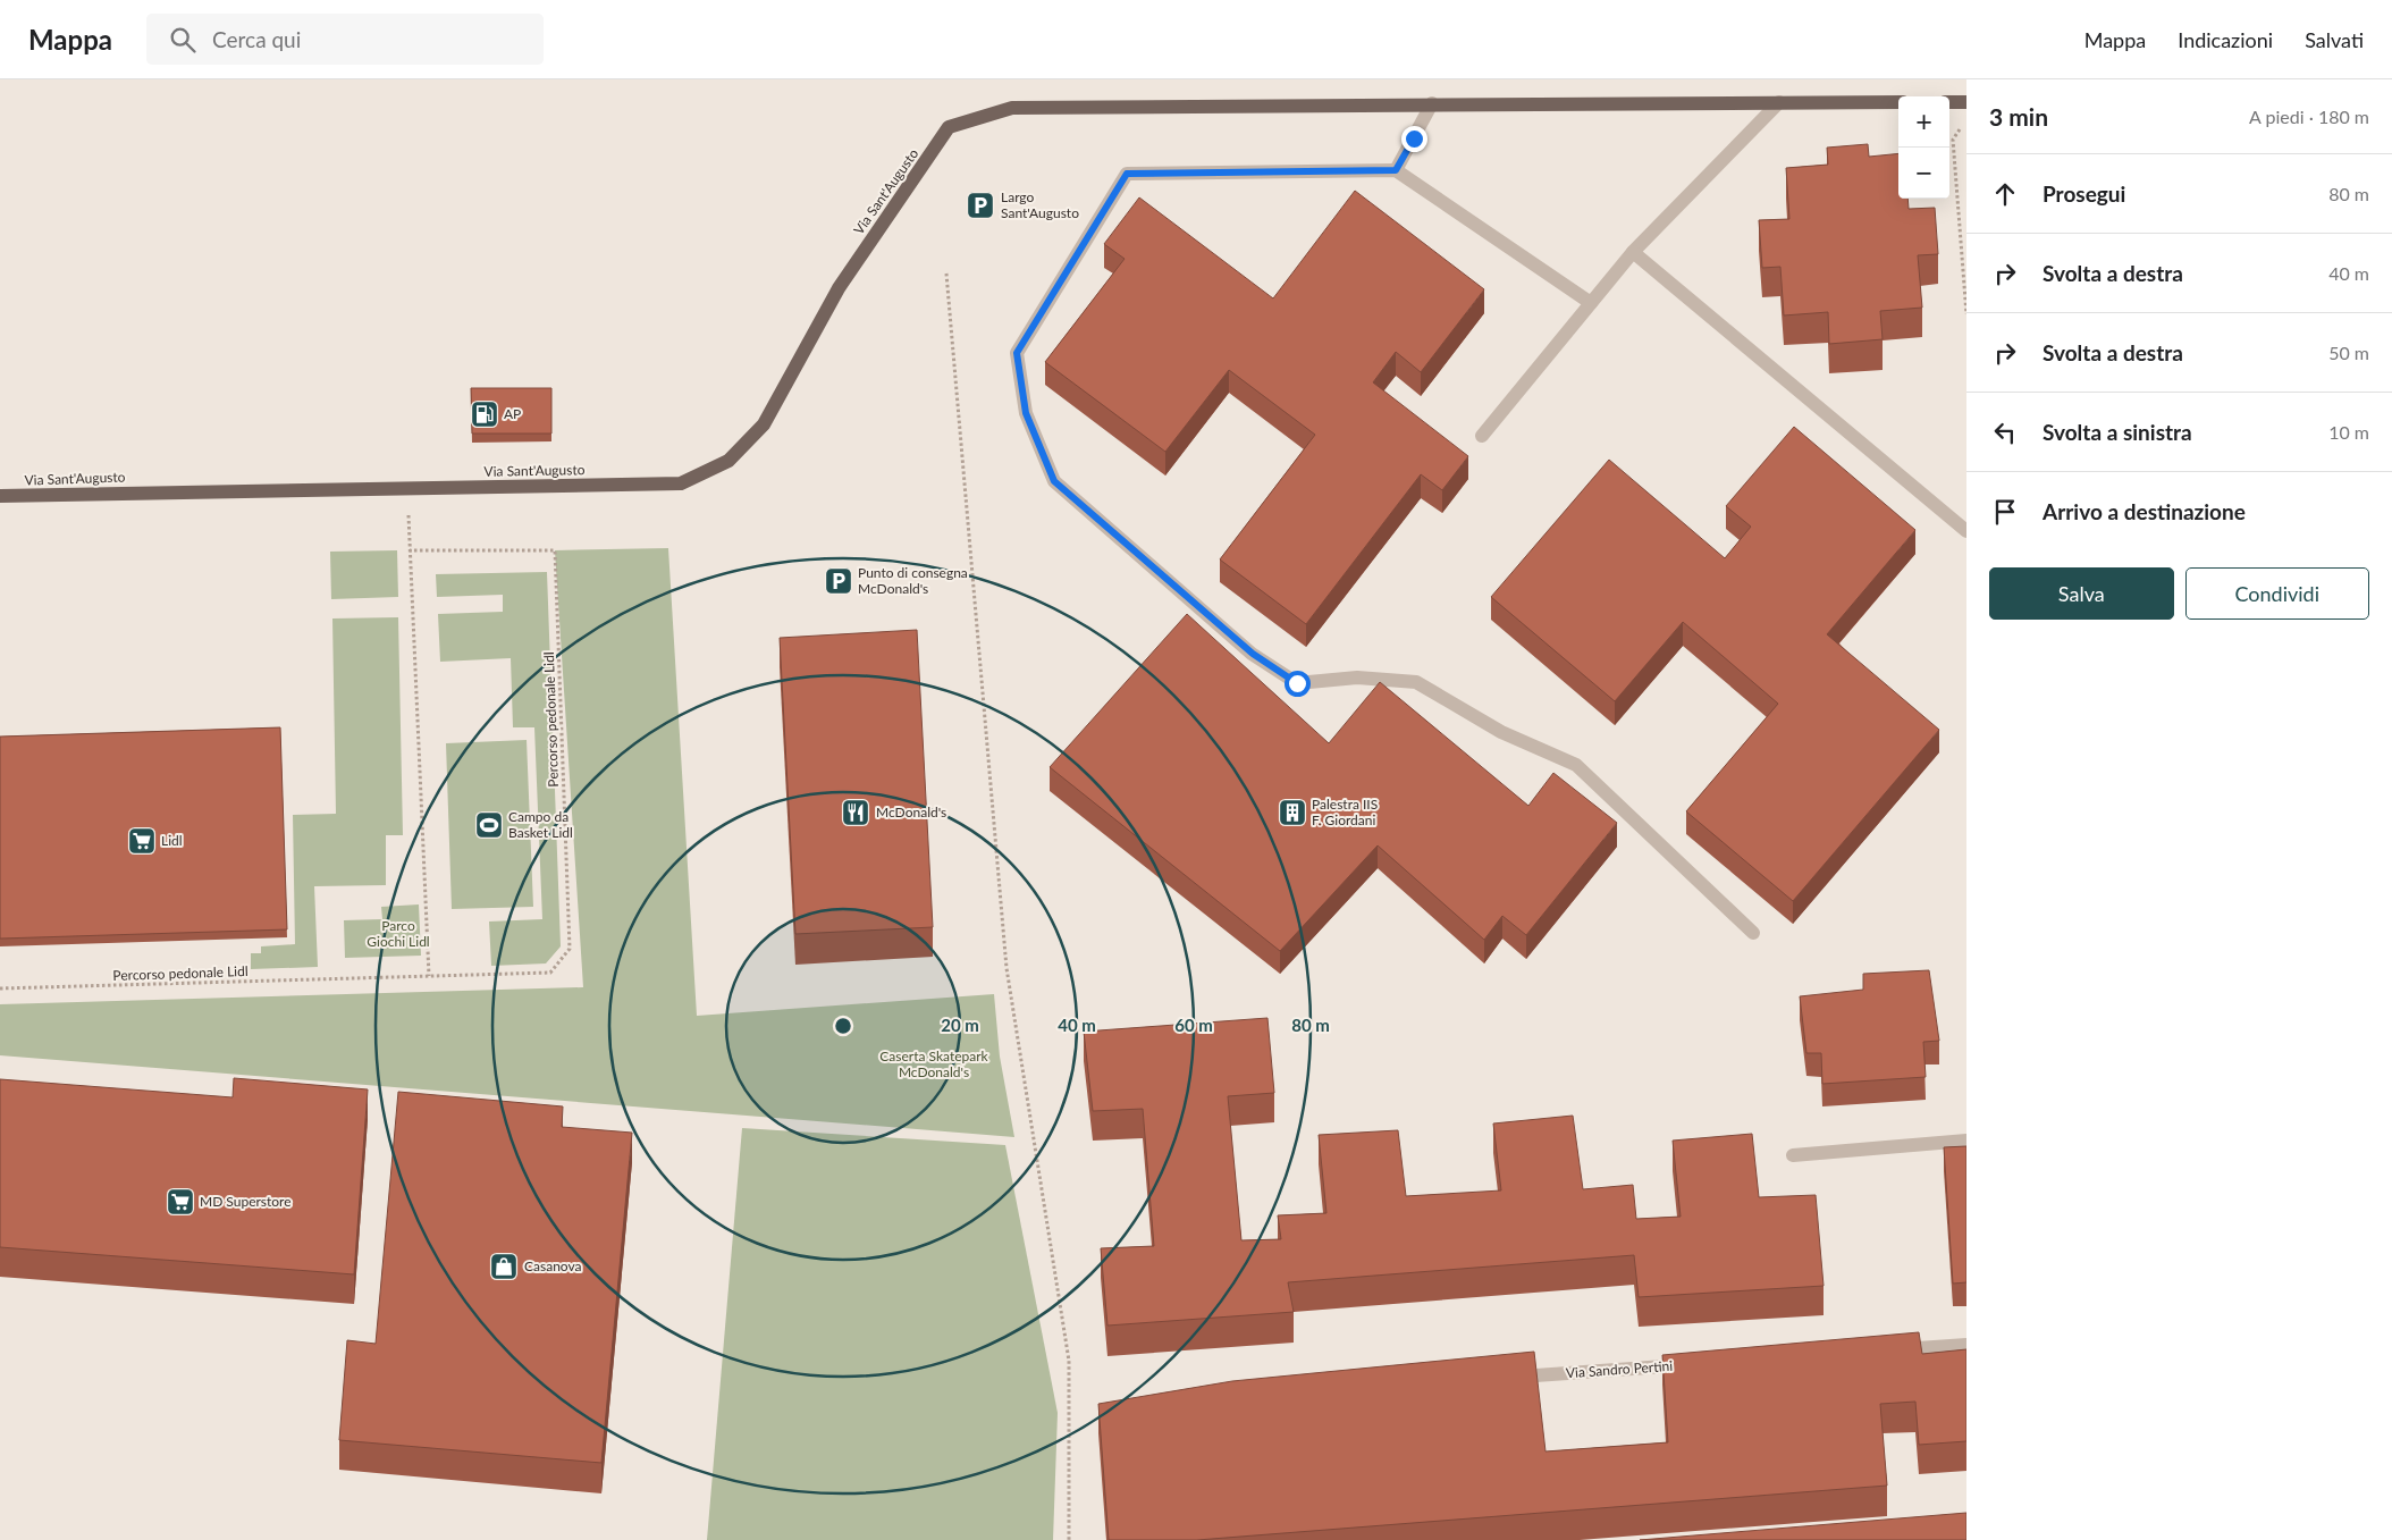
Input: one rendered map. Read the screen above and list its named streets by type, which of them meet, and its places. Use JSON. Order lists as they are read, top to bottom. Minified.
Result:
{"streets":{"main road":["Via Sant'Augusto"],"street":["Via Sandro Pertini"],"path":["Percorso pedonale Lidl"]},"parks":["Parco Giochi Lidl","Caserta Skatepark McDonald's"],"places":{"parking":["Largo Sant'Augusto","Punto di consegna McDonald's"],"fuel station":["AP"],"restaurant":["McDonald's"],"building":["Palestra IIS F. Giordani"],"sports":["Campo da Basket Lidl"],"supermarket":["Lidl","MD Superstore"],"shop":["Casanova"]},"page":{"header":"Mappa","search":"Cerca qui","nav":["Mappa","Indicazioni","Salvati"],"heading":["3 min","A piedi · 180 m"],"map_buttons":["+","−"],"list":[["Prosegui","80 m"],["Svolta a destra","40 m"],["Svolta a destra","50 m"],["Svolta a sinistra","10 m"],"Arrivo a destinazione"],"buttons":["Salva","Condividi"]},"rings":["20 m","40 m","60 m","80 m"]}
